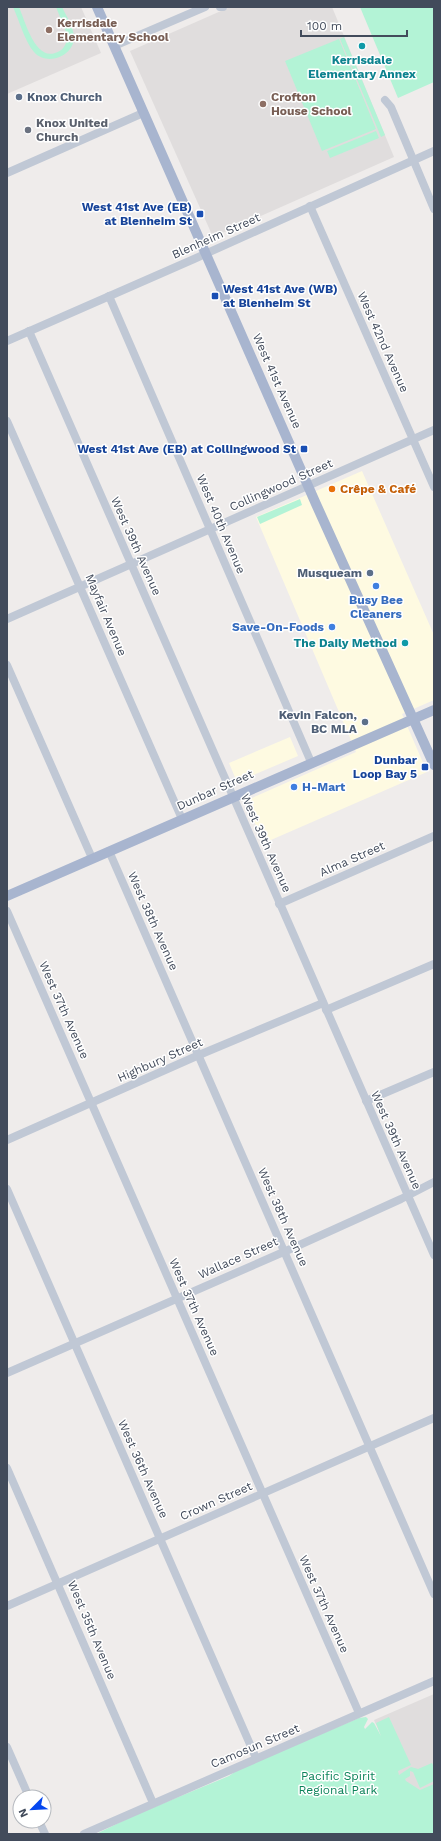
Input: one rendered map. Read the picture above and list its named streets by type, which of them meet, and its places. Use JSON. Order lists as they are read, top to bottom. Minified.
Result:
{"streets":{"main road":["West 41st Avenue","Dunbar Street"],"street":["Blenheim Street","West 42nd Avenue","Collingwood Street","West 40th Avenue","West 39th Avenue","Mayfair Avenue","Alma Street","West 38th Avenue","West 37th Avenue","Highbury Street","Wallace Street","West 36th Avenue","Crown Street","West 35th Avenue","Camosun Street"]},"crossings":[["Blenheim Street","West 42nd Avenue"],["Blenheim Street","West 41st Avenue"],["Blenheim Street","West 40th Avenue"],["Blenheim Street","West 39th Avenue"],["West 42nd Avenue","Collingwood Street"],["West 41st Avenue","Collingwood Street"],["West 41st Avenue","Dunbar Street"],["Collingwood Street","West 40th Avenue"],["Collingwood Street","West 39th Avenue"],["Collingwood Street","Mayfair Avenue"],["West 40th Avenue","Dunbar Street"],["West 39th Avenue","Dunbar Street"],["West 39th Avenue","Alma Street"],["West 39th Avenue","Highbury Street"],["West 39th Avenue","Wallace Street"],["Mayfair Avenue","Dunbar Street"],["Dunbar Street","West 38th Avenue"],["West 38th Avenue","Highbury Street"],["West 38th Avenue","Wallace Street"],["West 38th Avenue","Crown Street"],["West 37th Avenue","Highbury Street"],["West 37th Avenue","Wallace Street"],["West 37th Avenue","Crown Street"],["West 37th Avenue","Camosun Street"],["Wallace Street","West 36th Avenue"],["West 36th Avenue","Crown Street"],["West 36th Avenue","Camosun Street"],["Crown Street","West 35th Avenue"],["West 35th Avenue","Camosun Street"]],"parks":["Pacific Spirit Regional Park"],"places":{"other":["Kerrisdale Elementary School","Kerrisdale Elementary Annex","Knox Church","Crofton House School","Knox United Church","Crêpe & Café","Musqueam","Busy Bee Cleaners","Save-On-Foods","The Daily Method","Kevin Falcon, BC MLA","H-Mart"],"transit":["West 41st Ave (EB) at Blenheim St","West 41st Ave (WB) at Blenheim St","West 41st Ave (EB) at Collingwood St","Dunbar Loop Bay 5"]},"scale_bar":"100 m","north":"bottom left"}
